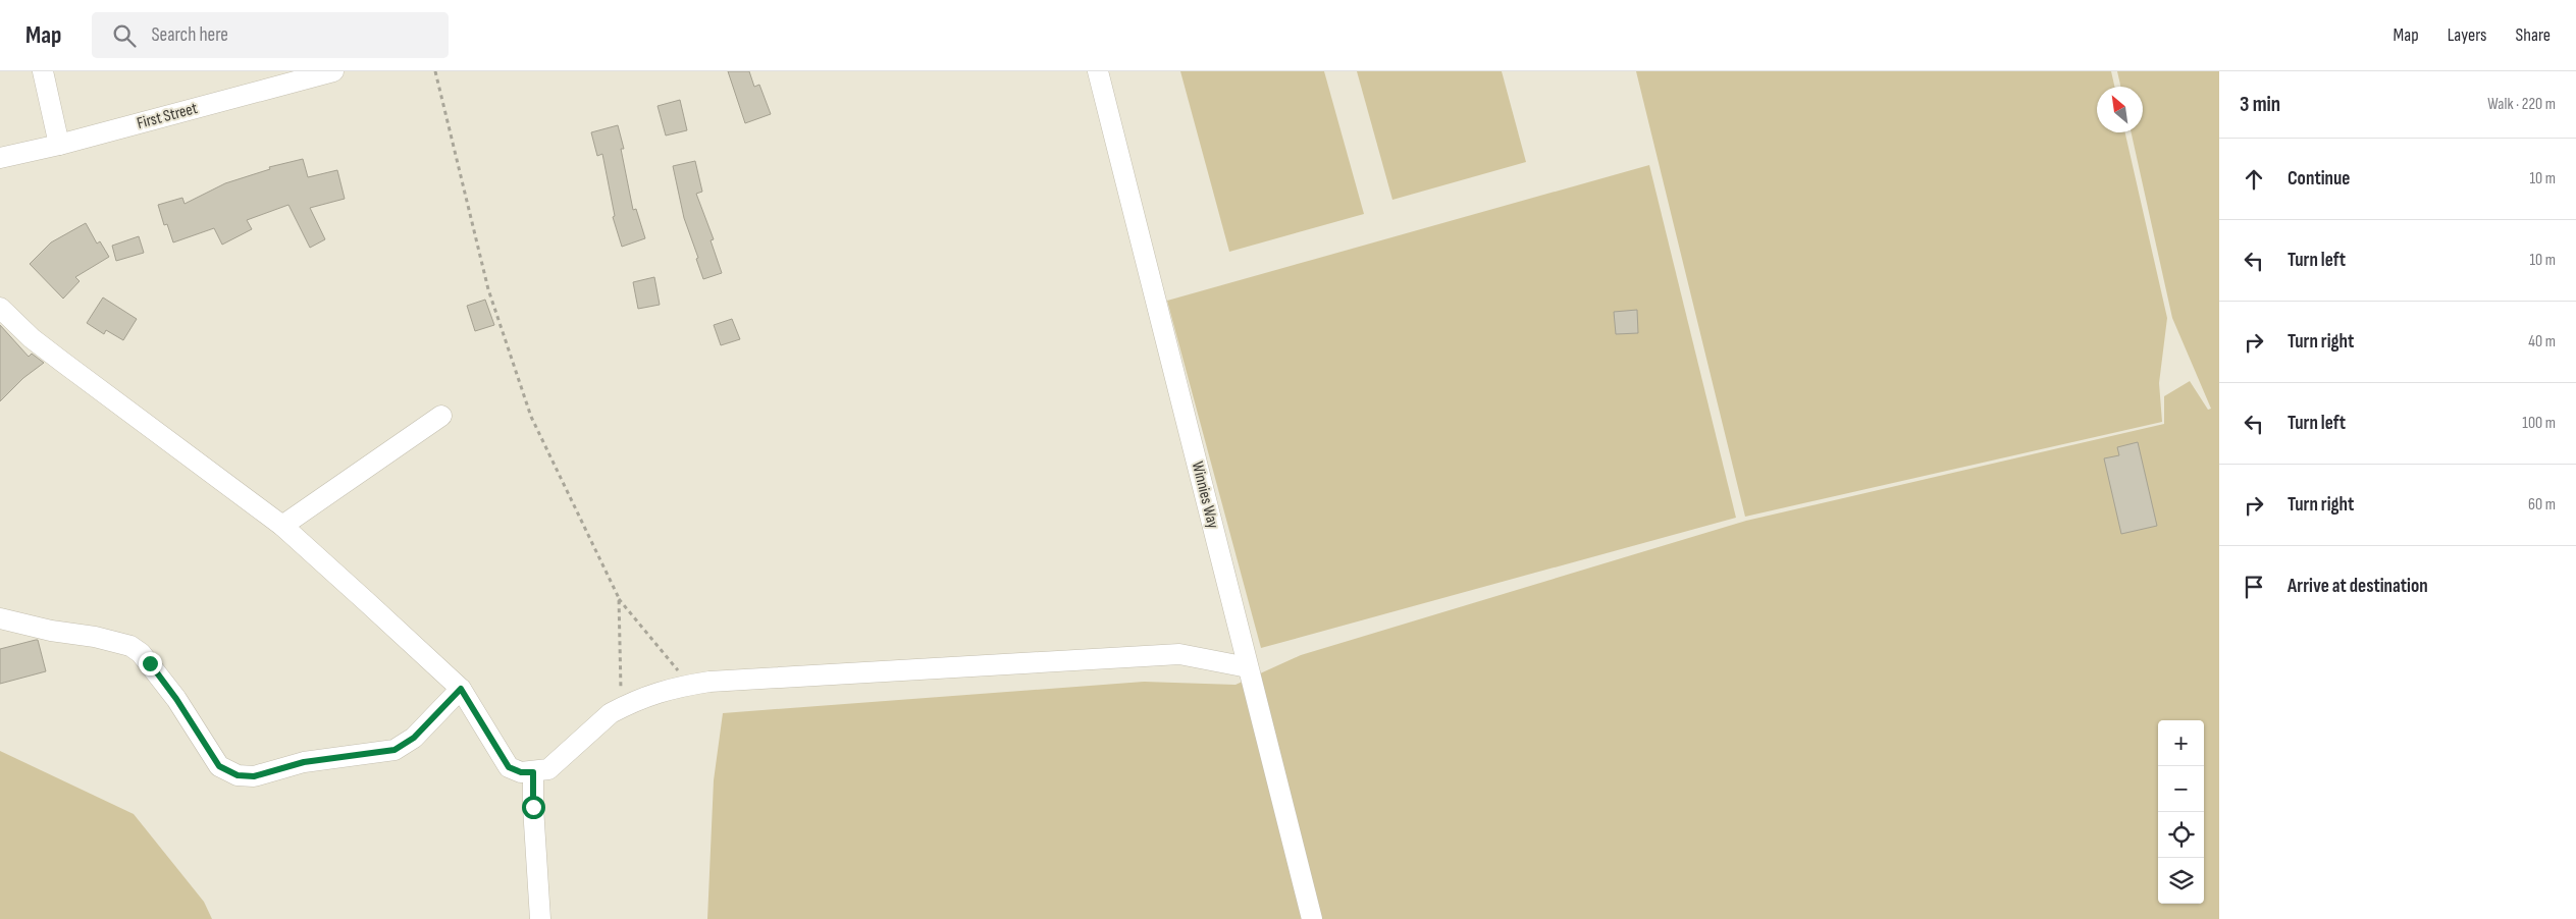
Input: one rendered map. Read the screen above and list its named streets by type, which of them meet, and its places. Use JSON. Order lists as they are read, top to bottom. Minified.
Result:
{"streets":{"street":["First Street","Winnies Way"]},"north":"top left","page":{"header":"Map","search":"Search here","nav":["Map","Layers","Share"],"heading":["3 min","Walk · 220 m"],"list":[["Continue","10 m"],["Turn left","10 m"],["Turn right","40 m"],["Turn left","100 m"],["Turn right","60 m"],"Arrive at destination"],"map_buttons":["+","−"]}}
